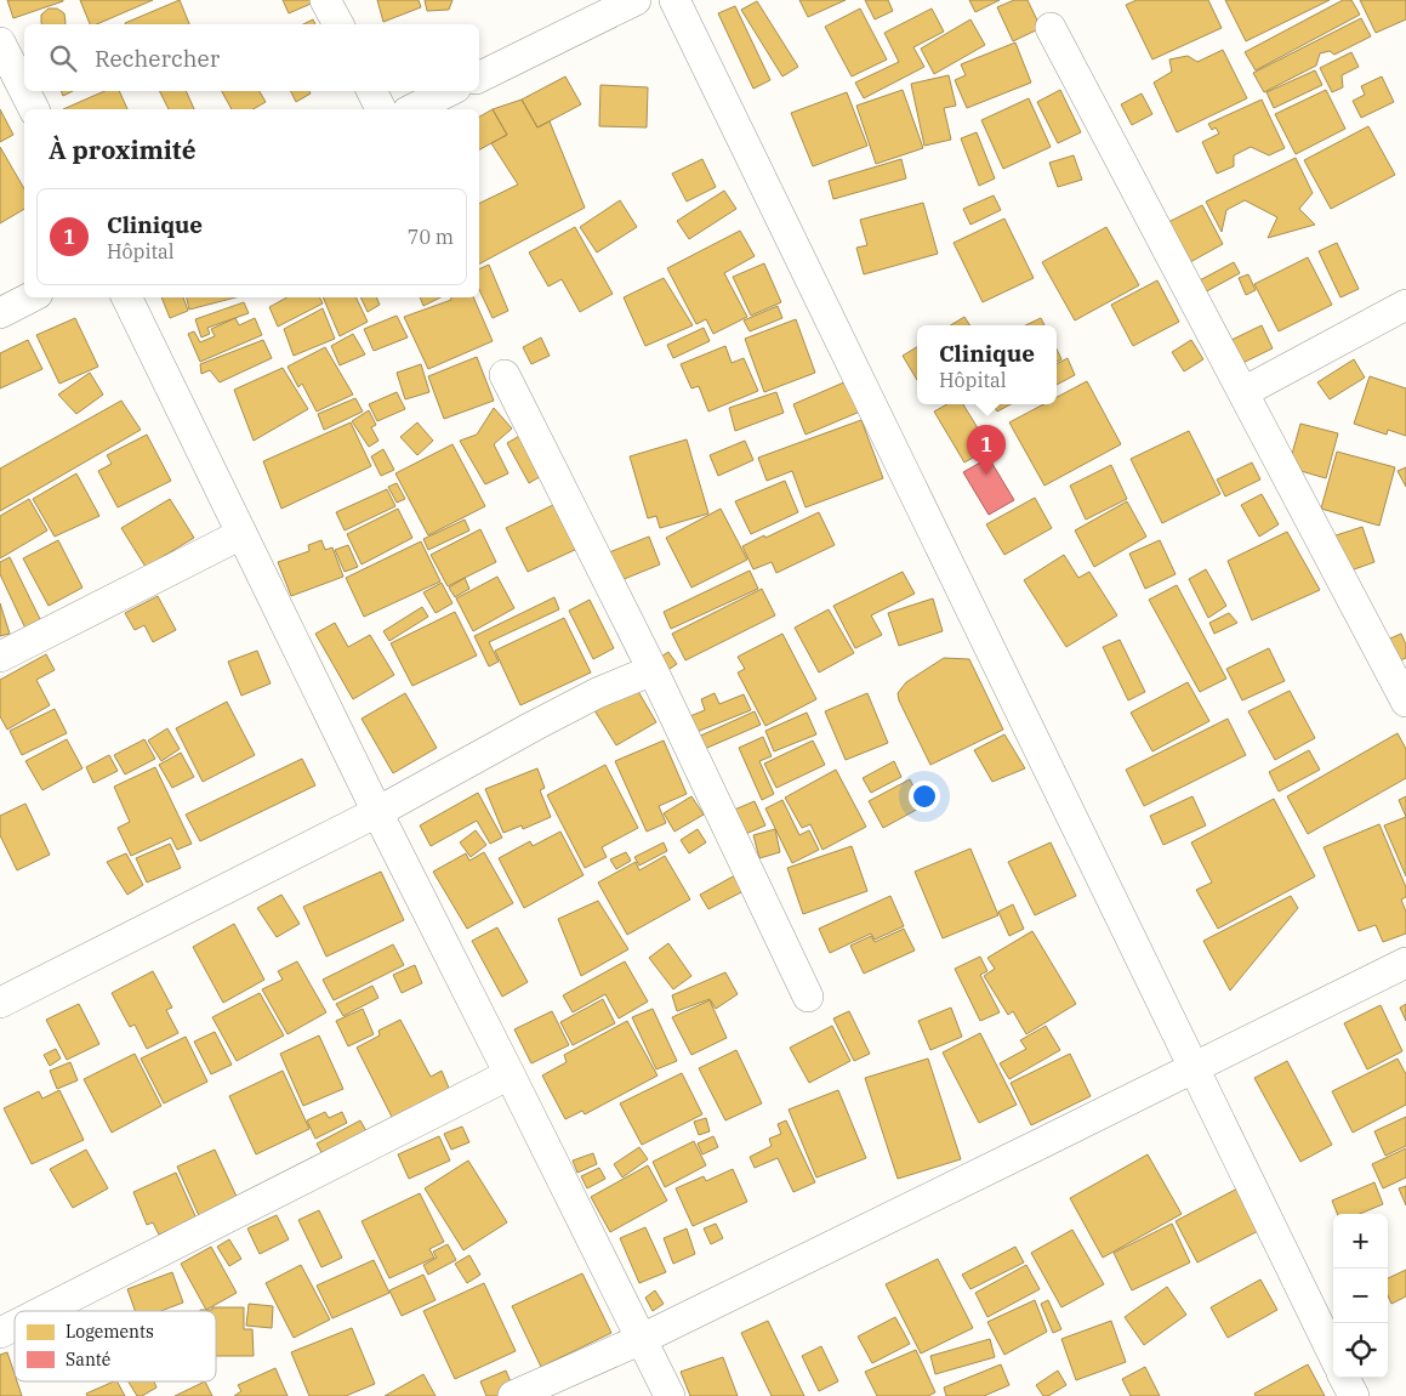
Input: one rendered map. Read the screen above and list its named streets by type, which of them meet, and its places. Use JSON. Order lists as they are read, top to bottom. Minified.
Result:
{"legend":["Logements","Santé"],"page":{"search":"Rechercher","heading":"À proximité","list":[{"mark":"1","name":"Clinique","note":"Hôpital","value":"70 m"}],"popup":["Clinique","Hôpital"],"pins":"1","map_buttons":["+","−"]}}
